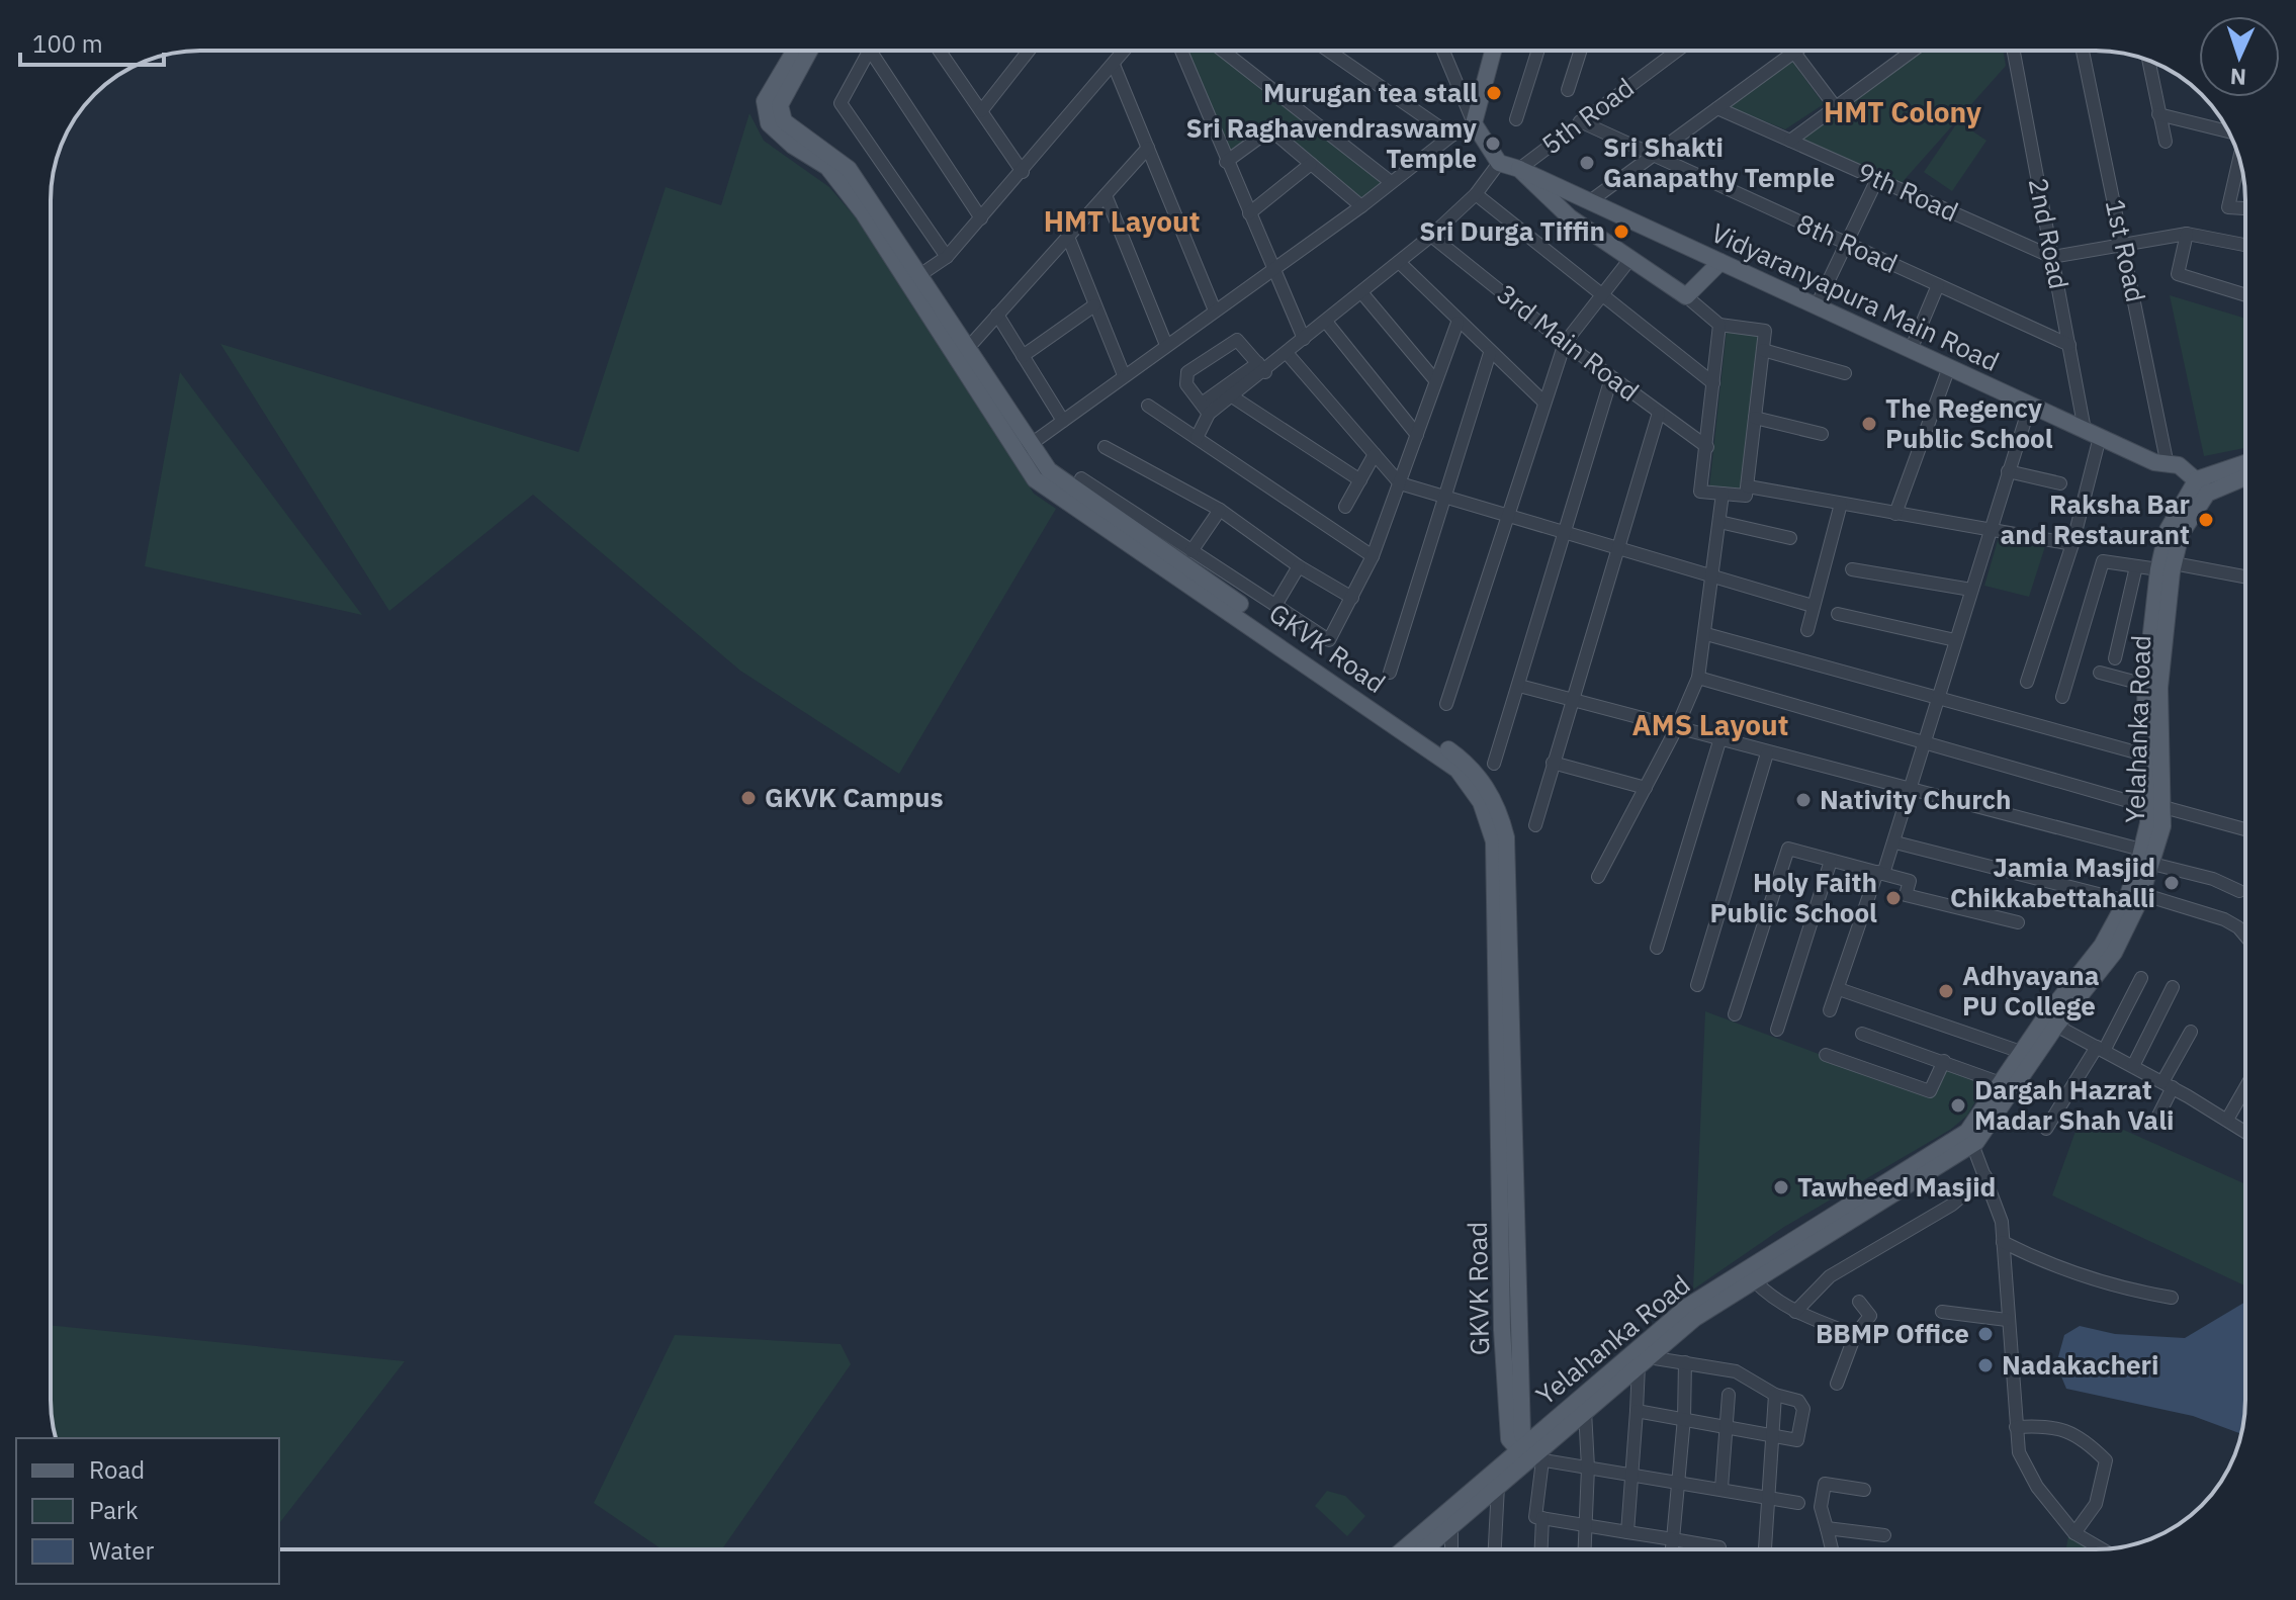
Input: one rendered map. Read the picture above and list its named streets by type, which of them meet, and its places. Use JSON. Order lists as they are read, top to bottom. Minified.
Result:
{"streets":{"main road":["Vidyaranyapura Main Road","GKVK Road","Yelahanka Road"],"street":["5th Road","9th Road","2nd Road","8th Road","1st Road","3rd Main Road"]},"crossings":[["5th Road","8th Road"],["5th Road","Vidyaranyapura Main Road"],["9th Road","2nd Road"],["2nd Road","8th Road"],["2nd Road","Vidyaranyapura Main Road"],["1st Road","Vidyaranyapura Main Road"],["Vidyaranyapura Main Road","Yelahanka Road"],["GKVK Road","Yelahanka Road"]],"districts":["HMT Colony","HMT Layout","AMS Layout"],"places":["Murugan tea stall","Sri Raghavendraswamy Temple","Sri Shakti Ganapathy Temple","Sri Durga Tiffin","The Regency Public School","Raksha Bar and Restaurant","GKVK Campus","Nativity Church","Jamia Masjid Chikkabettahalli","Holy Faith Public School","Adhyayana PU College","Dargah Hazrat Madar Shah Vali","Tawheed Masjid","BBMP Office","Nadakacheri"],"legend":["Road","Park","Water"],"scale_bar":"100 m","north":"bottom"}
